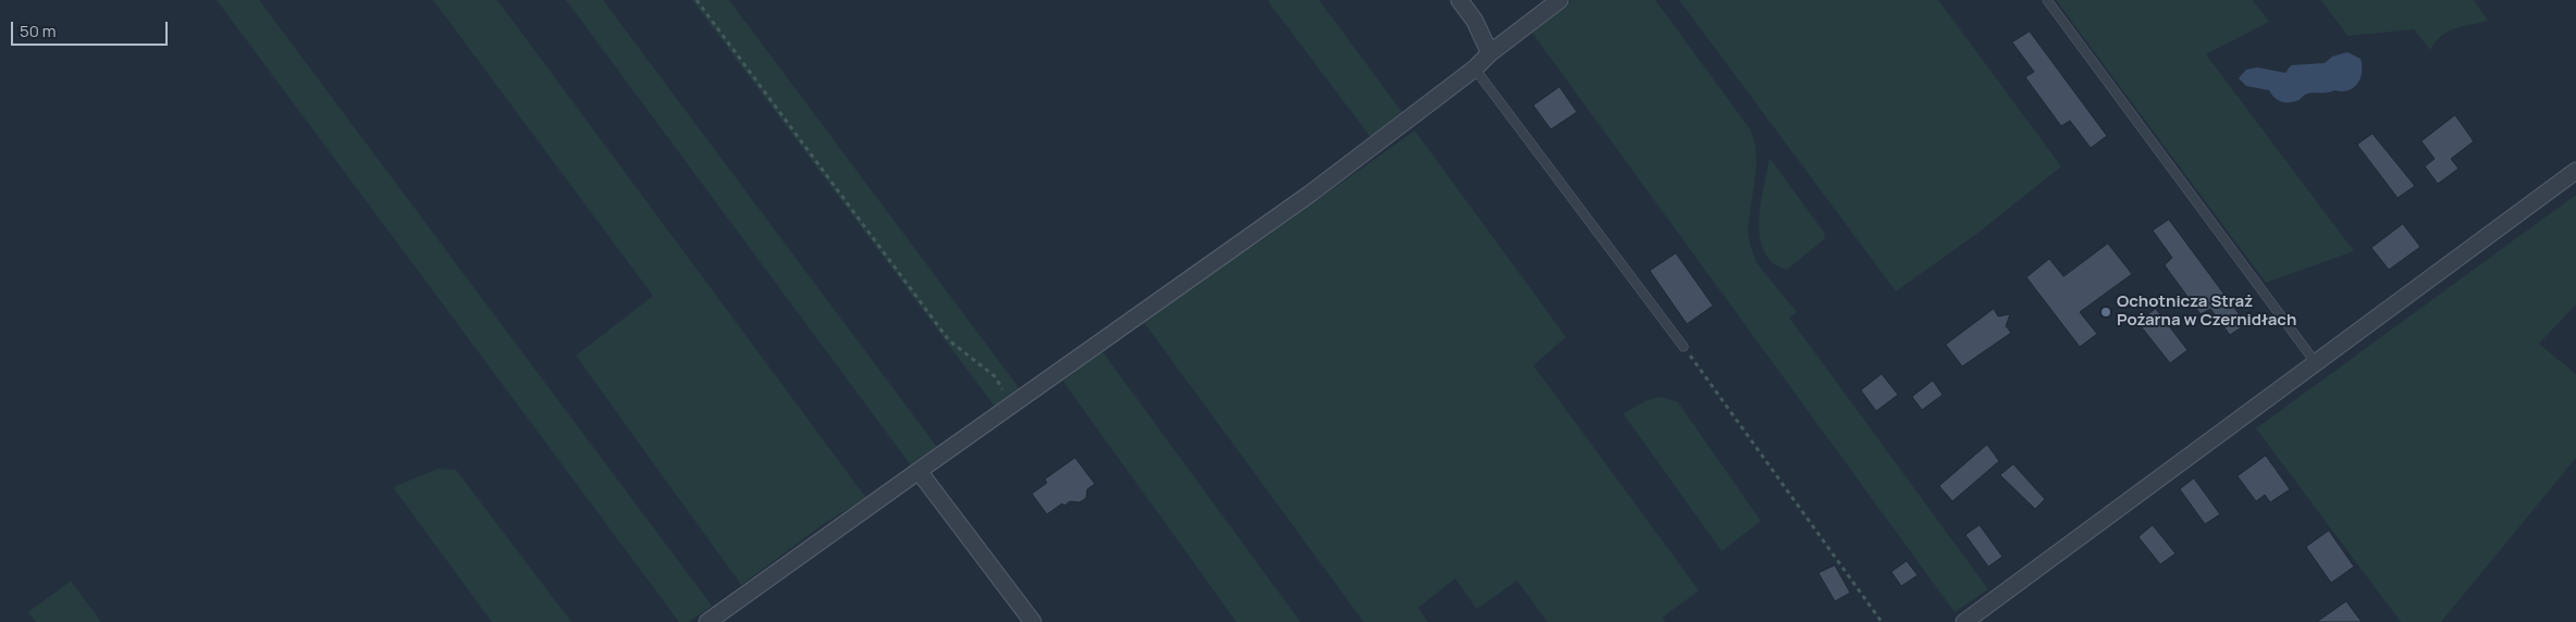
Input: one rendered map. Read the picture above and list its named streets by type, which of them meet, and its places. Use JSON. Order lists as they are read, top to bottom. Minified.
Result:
{"places":["Ochotnicza Straż Pożarna w Czernidłach"],"scale_bar":"50 m"}
